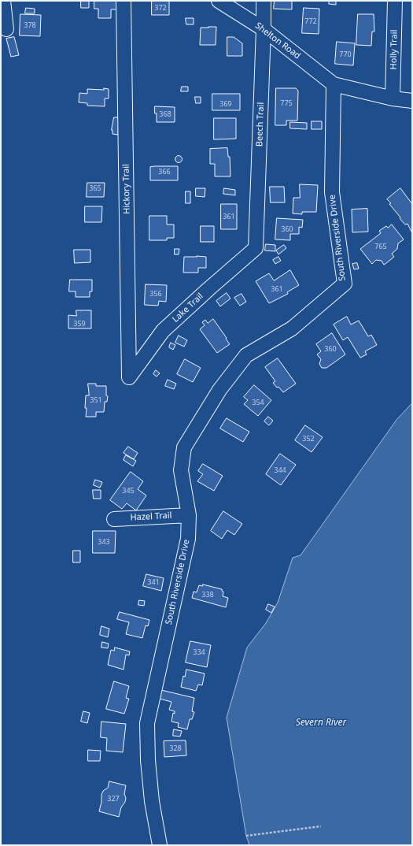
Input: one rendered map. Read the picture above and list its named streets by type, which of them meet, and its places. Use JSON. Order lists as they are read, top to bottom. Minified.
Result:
{"streets":{"street":["Shelton Road","Holly Trail","Beech Trail","Hickory Trail","South Riverside Drive","Lake Trail","Hazel Trail"]},"crossings":[["Shelton Road","Beech Trail"],["Shelton Road","South Riverside Drive"],["Beech Trail","Lake Trail"],["Hickory Trail","Lake Trail"],["South Riverside Drive","Hazel Trail"]],"water":["Severn River"],"house_numbers":["372","772","378","770","775","369","368","366","365","361","360","765","361","356","359","360","351","354","352","344","345","343","341","338","334","328","327"]}
